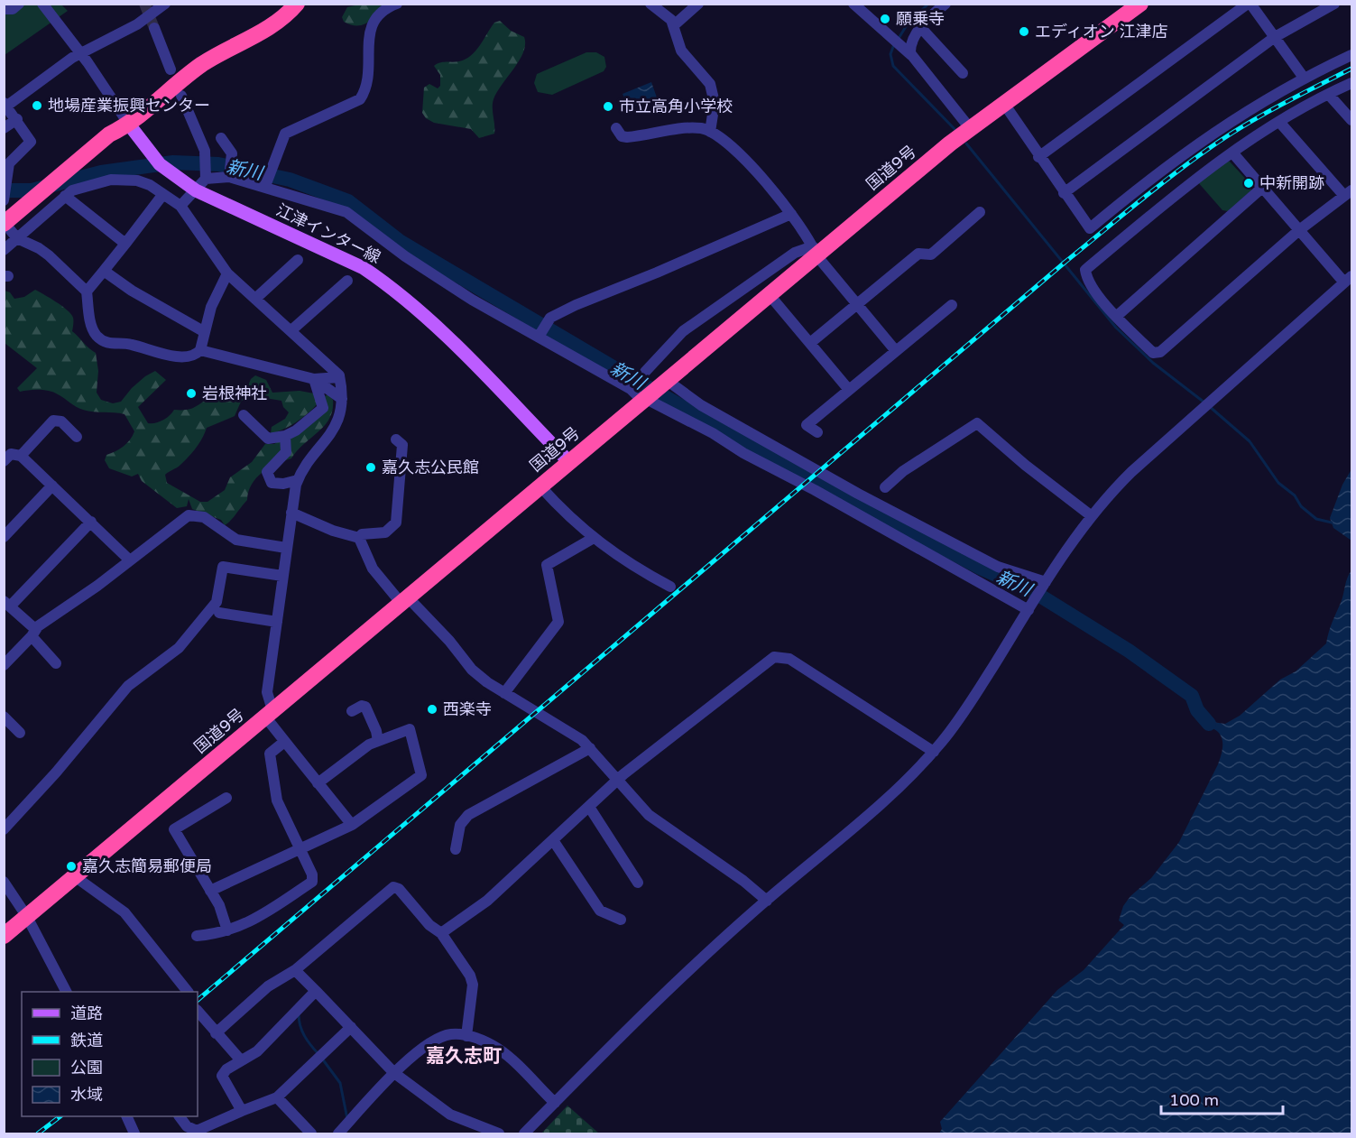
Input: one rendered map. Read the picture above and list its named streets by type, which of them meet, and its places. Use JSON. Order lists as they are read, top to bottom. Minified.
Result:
{"streets":{"highway":["国道9号"],"main road":["江津インター線"]},"crossings":[["国道9号","江津インター線"]],"districts":["嘉久志町"],"water":["新川"],"places":["願乗寺","エディオン 江津店","地場産業振興センター","市立高角小学校","中新開跡","岩根神社","嘉久志公民館","西楽寺","嘉久志簡易郵便局"],"legend":["道路","鉄道","公園","水域"],"scale_bar":"100 m"}
